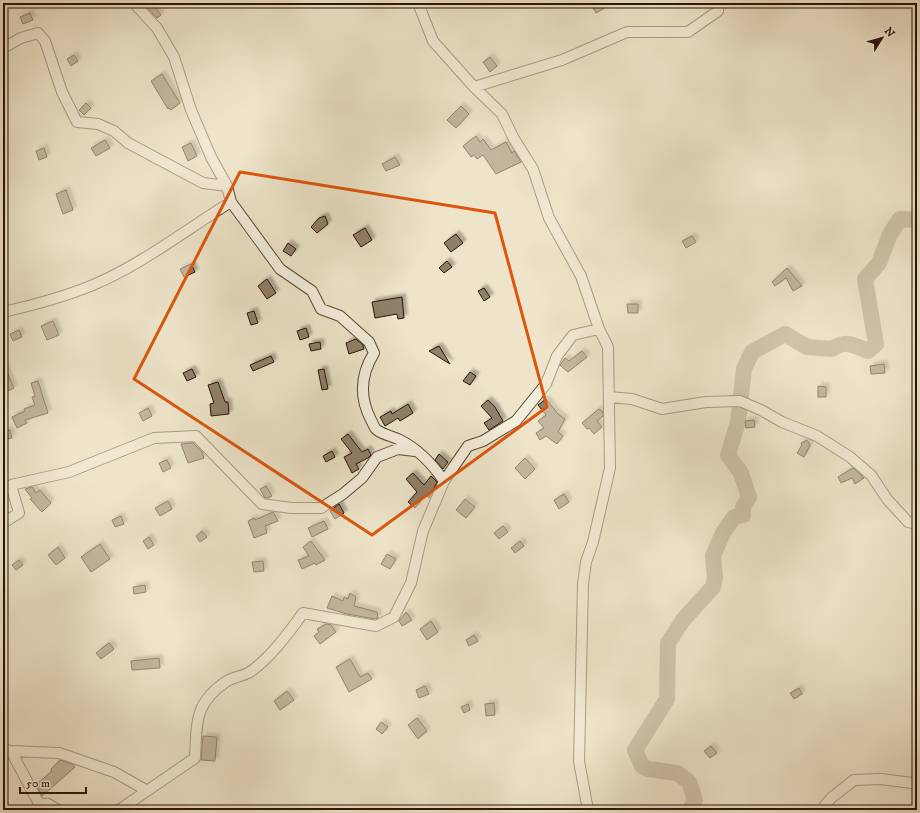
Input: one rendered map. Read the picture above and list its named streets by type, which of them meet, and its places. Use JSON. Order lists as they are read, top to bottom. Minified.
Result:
{"scale_bar":"50 m","north":"top right"}
